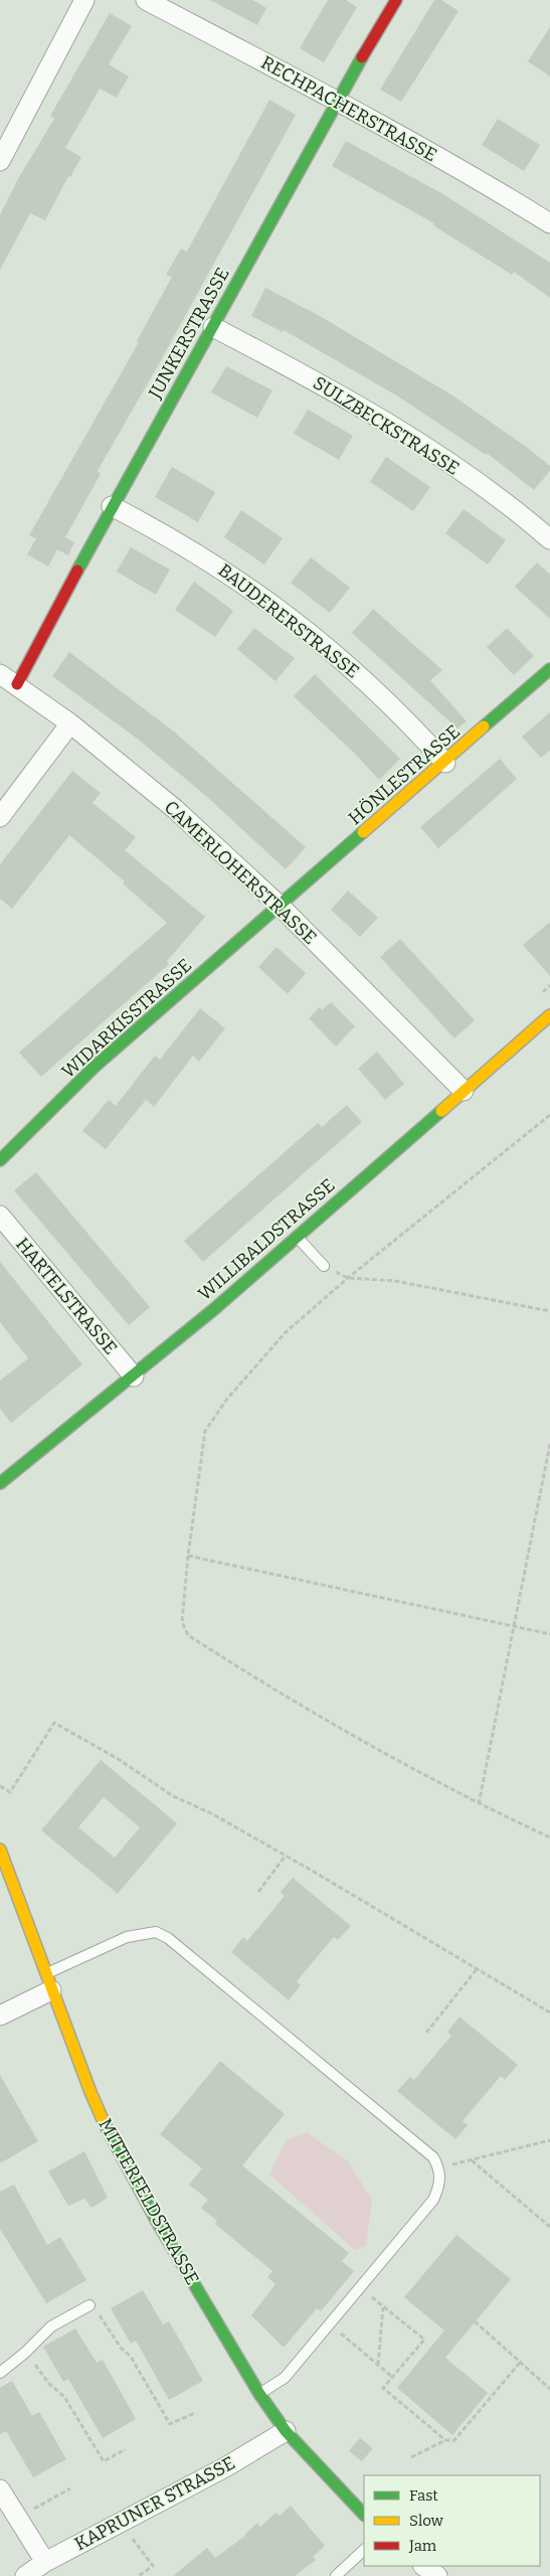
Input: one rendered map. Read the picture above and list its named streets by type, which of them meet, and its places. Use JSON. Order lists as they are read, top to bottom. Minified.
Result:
{"streets":{"street":["RECHPACHERSTRASSE","JUNKERSTRASSE","SULZBECKSTRASSE","BAUDERERSTRASSE","HÖNLESTRASSE","CAMERLOHERSTRASSE","WIDARKISSTRASSE","WILLIBALDSTRASSE","HARTELSTRASSE","MITTERFELDSTRASSE","KAPRUNER STRASSE"]},"crossings":[["RECHPACHERSTRASSE","JUNKERSTRASSE"],["JUNKERSTRASSE","SULZBECKSTRASSE"],["JUNKERSTRASSE","BAUDERERSTRASSE"],["JUNKERSTRASSE","CAMERLOHERSTRASSE"],["BAUDERERSTRASSE","HÖNLESTRASSE"],["HÖNLESTRASSE","CAMERLOHERSTRASSE"],["HÖNLESTRASSE","WIDARKISSTRASSE"],["CAMERLOHERSTRASSE","WIDARKISSTRASSE"],["CAMERLOHERSTRASSE","WILLIBALDSTRASSE"],["WILLIBALDSTRASSE","HARTELSTRASSE"],["MITTERFELDSTRASSE","KAPRUNER STRASSE"]],"legend":["Fast","Slow","Jam"]}
